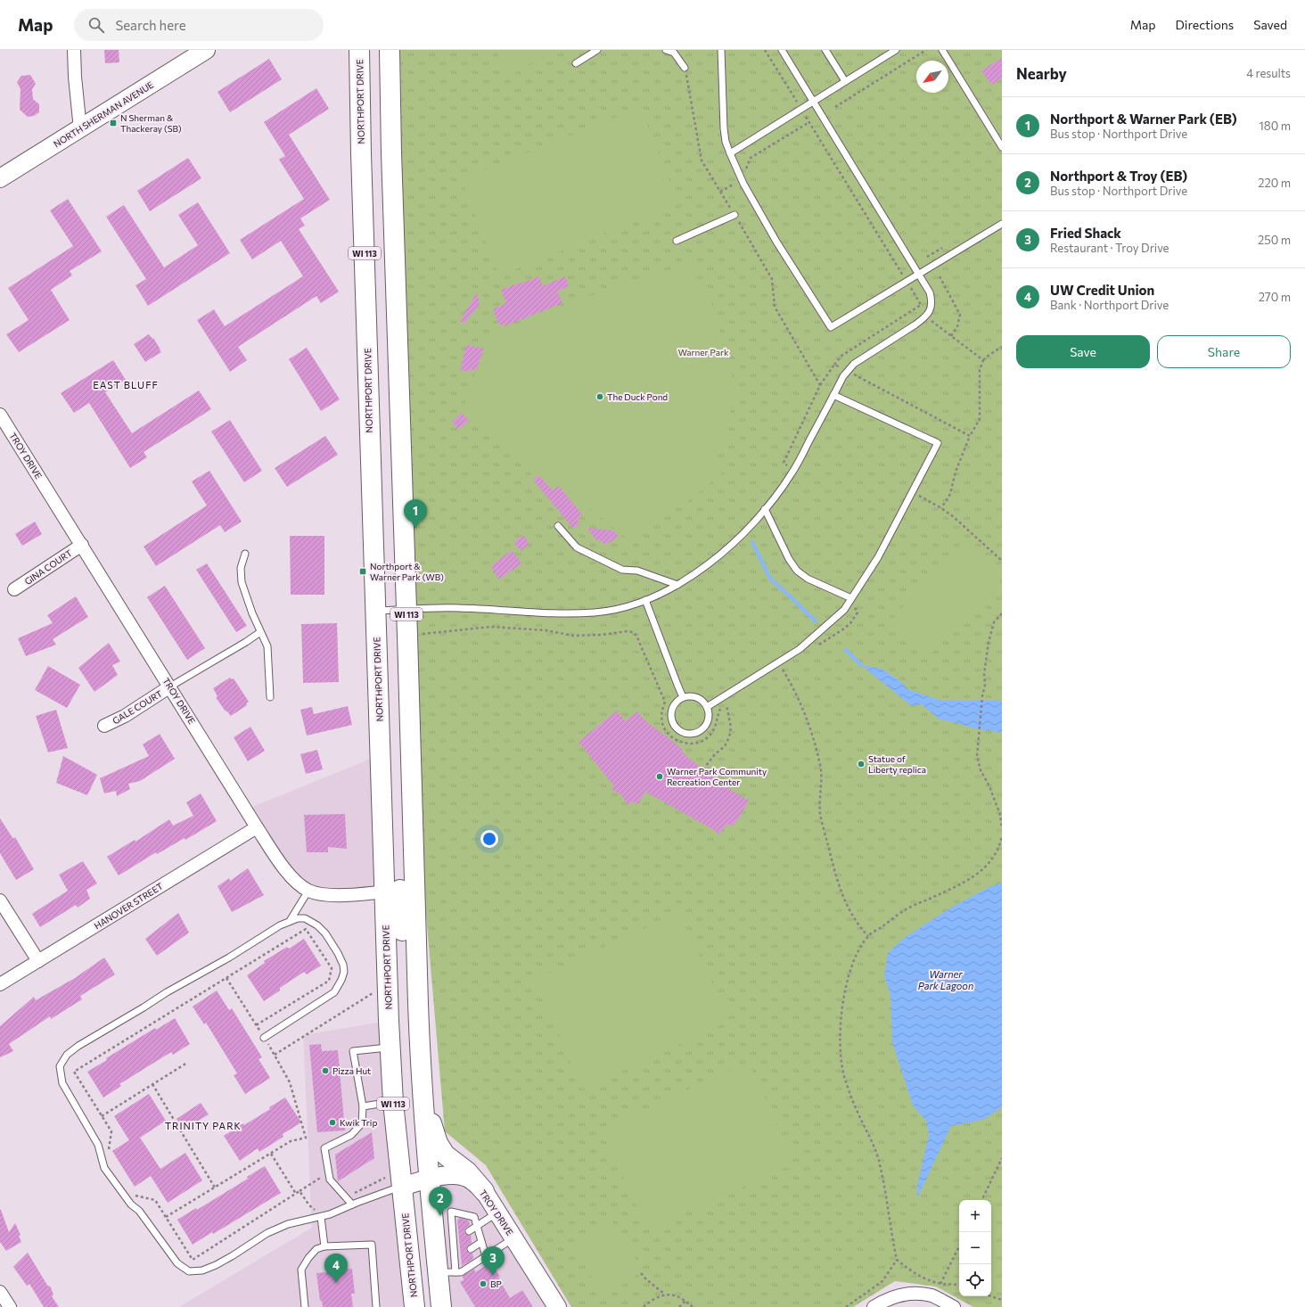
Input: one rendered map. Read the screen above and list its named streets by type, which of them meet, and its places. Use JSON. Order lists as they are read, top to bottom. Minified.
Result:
{"streets":{"main road":["NORTHPORT DRIVE","WI 113"],"street":["NORTH SHERMAN AVENUE","TROY DRIVE","GINA COURT","GALE COURT","HANOVER STREET"]},"crossings":[["NORTHPORT DRIVE","TROY DRIVE"],["TROY DRIVE","GINA COURT"],["TROY DRIVE","GALE COURT"],["TROY DRIVE","HANOVER STREET"]],"districts":["EAST BLUFF","TRINITY PARK"],"water":["Warner Park Lagoon"],"parks":["Warner Park"],"places":{"transit":["N Sherman & Thackeray (SB)","Northport & Warner Park (WB)"],"other":["The Duck Pond","Statue of Liberty replica","Warner Park Community Recreation Center","Pizza Hut","Kwik Trip","BP"]},"north":"bottom left","page":{"header":"Map","search":"Search here","nav":["Map","Directions","Saved"],"heading":["Nearby","4 results"],"list":[{"mark":"1","name":"Northport & Warner Park (EB)","note":"Bus stop · Northport Drive","value":"180 m"},{"mark":"2","name":"Northport & Troy (EB)","note":"Bus stop · Northport Drive","value":"220 m"},{"mark":"3","name":"Fried Shack","note":"Restaurant · Troy Drive","value":"250 m"},{"mark":"4","name":"UW Credit Union","note":"Bank · Northport Drive","value":"270 m"}],"buttons":["Save","Share"],"pins":["1","2","3","4"],"map_buttons":["+","−"]}}
